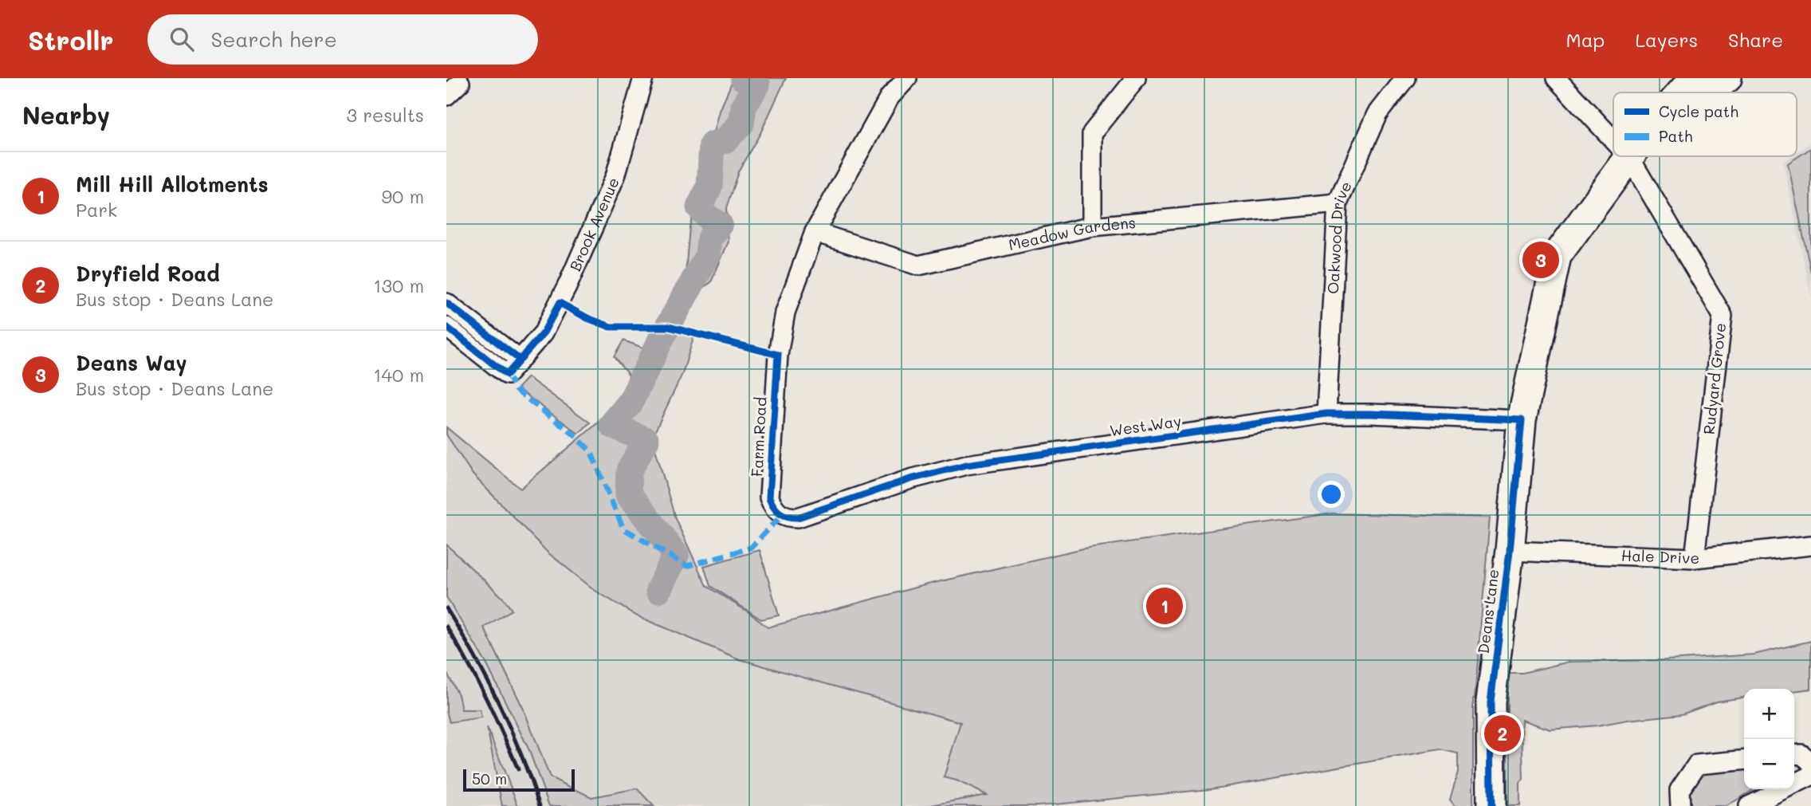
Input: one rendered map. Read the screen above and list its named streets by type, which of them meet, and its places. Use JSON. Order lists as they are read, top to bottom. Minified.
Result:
{"streets":{"main road":["Deans Lane"],"street":["Brook Avenue","Meadow Gardens","Oakwood Drive","Rudyard Grove","West Way","Farm Road","Hale Drive"]},"crossings":[["Meadow Gardens","Oakwood Drive"],["Meadow Gardens","Farm Road"],["Oakwood Drive","West Way"],["Rudyard Grove","Hale Drive"],["Rudyard Grove","Deans Lane"],["West Way","Farm Road"],["West Way","Deans Lane"],["Hale Drive","Deans Lane"]],"legend":["Cycle path","Path"],"scale_bar":"50 m","page":{"header":"Strollr","search":"Search here","nav":["Map","Layers","Share"],"heading":["Nearby","3 results"],"list":[{"mark":"1","name":"Mill Hill Allotments","note":"Park","value":"90 m"},{"mark":"2","name":"Dryfield Road","note":"Bus stop · Deans Lane","value":"130 m"},{"mark":"3","name":"Deans Way","note":"Bus stop · Deans Lane","value":"140 m"}],"pins":["3","1","2"],"map_buttons":["+","−"],"scale":"50 m"}}
